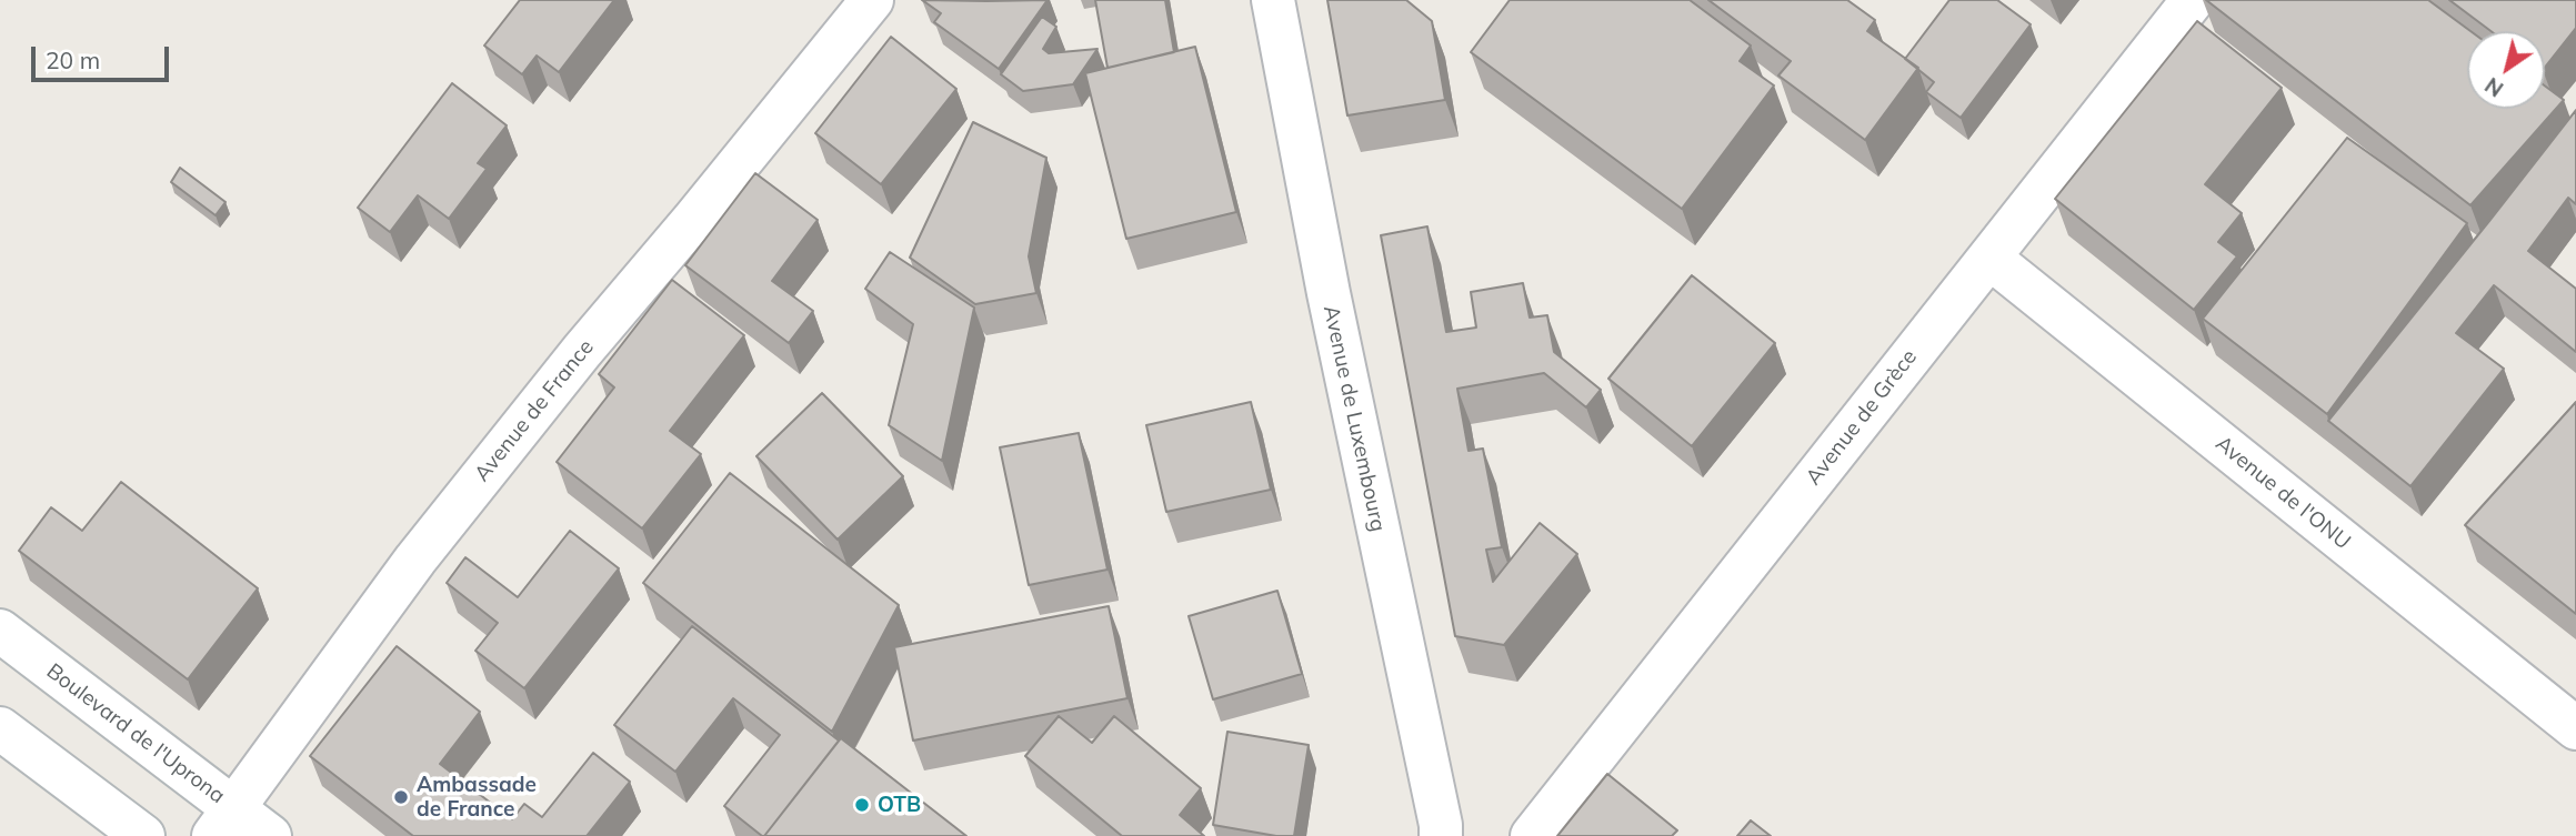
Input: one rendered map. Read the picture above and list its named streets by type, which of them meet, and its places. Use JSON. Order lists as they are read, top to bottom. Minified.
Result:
{"streets":{"street":["Avenue de France","Avenue de Grèce","Avenue de Luxembourg","Avenue de l'ONU","Boulevard de l'Uprona"]},"crossings":[["Avenue de France","Boulevard de l'Uprona"],["Avenue de Grèce","Avenue de l'ONU"]],"places":["Ambassade de France","OTB"],"scale_bar":"20 m","north":"bottom left"}
